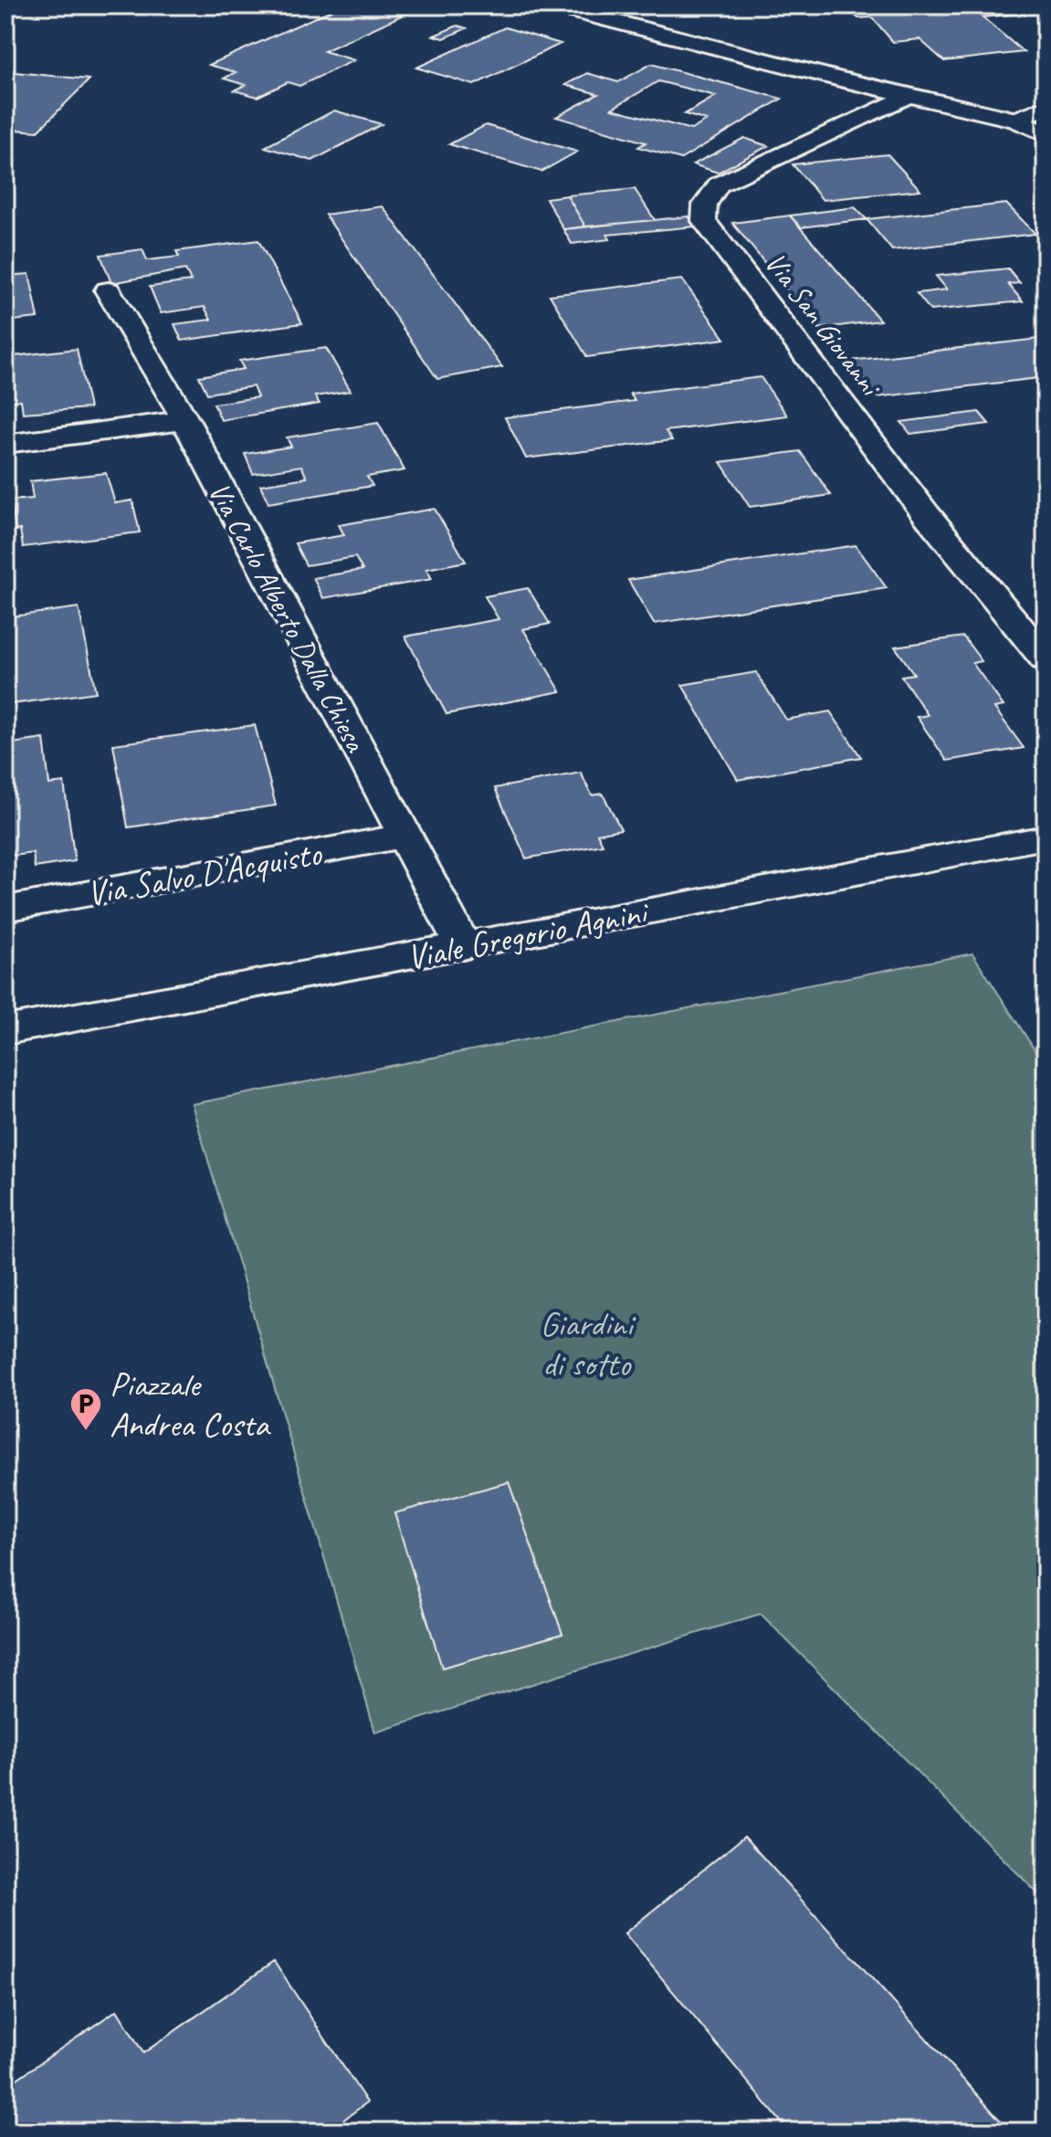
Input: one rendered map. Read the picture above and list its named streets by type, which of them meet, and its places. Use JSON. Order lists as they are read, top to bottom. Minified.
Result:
{"streets":{"street":["Via San Giovanni","Via Carlo Alberto Dalla Chiesa","Via Salvo D'Acquisto","Viale Gregorio Agnini"]},"crossings":[["Via Carlo Alberto Dalla Chiesa","Via Salvo D'Acquisto"],["Via Carlo Alberto Dalla Chiesa","Viale Gregorio Agnini"]],"parks":["Giardini di sotto"],"places":{"parking":["Piazzale Andrea Costa"]}}
